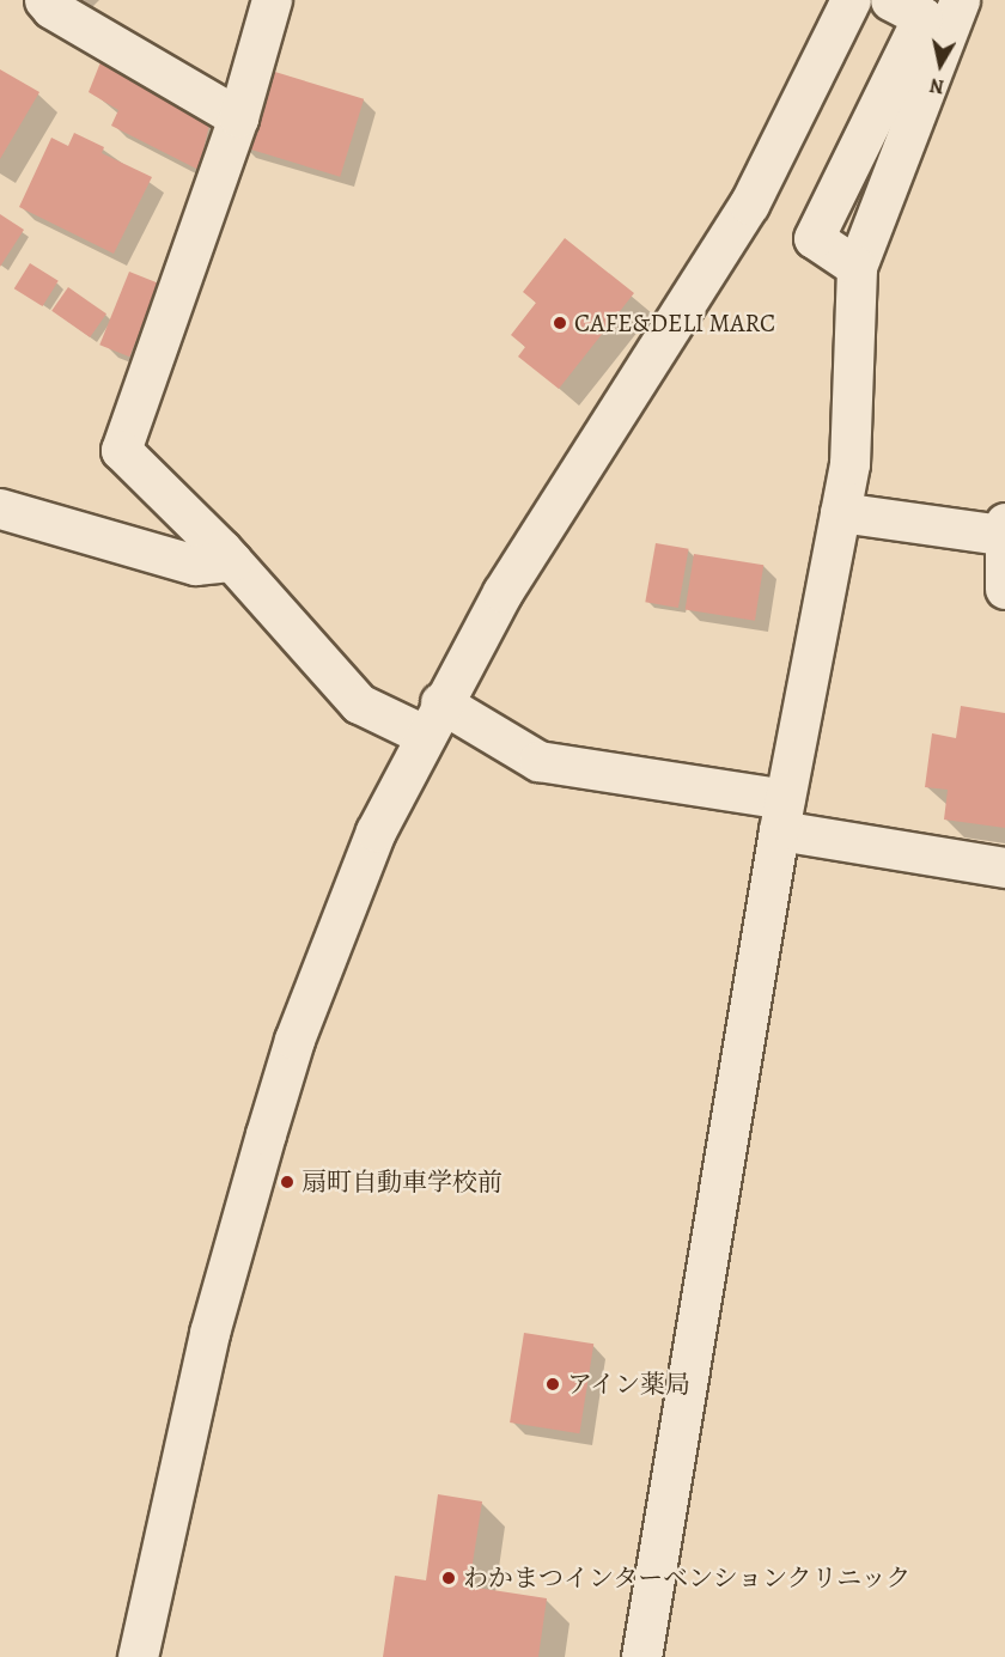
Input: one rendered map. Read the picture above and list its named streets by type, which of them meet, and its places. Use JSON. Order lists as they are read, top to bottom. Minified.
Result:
{"places":["CAFE&DELI MARC","扇町自動車学校前","アイン薬局","わかまつインターベンションクリニック"],"north":"bottom"}
